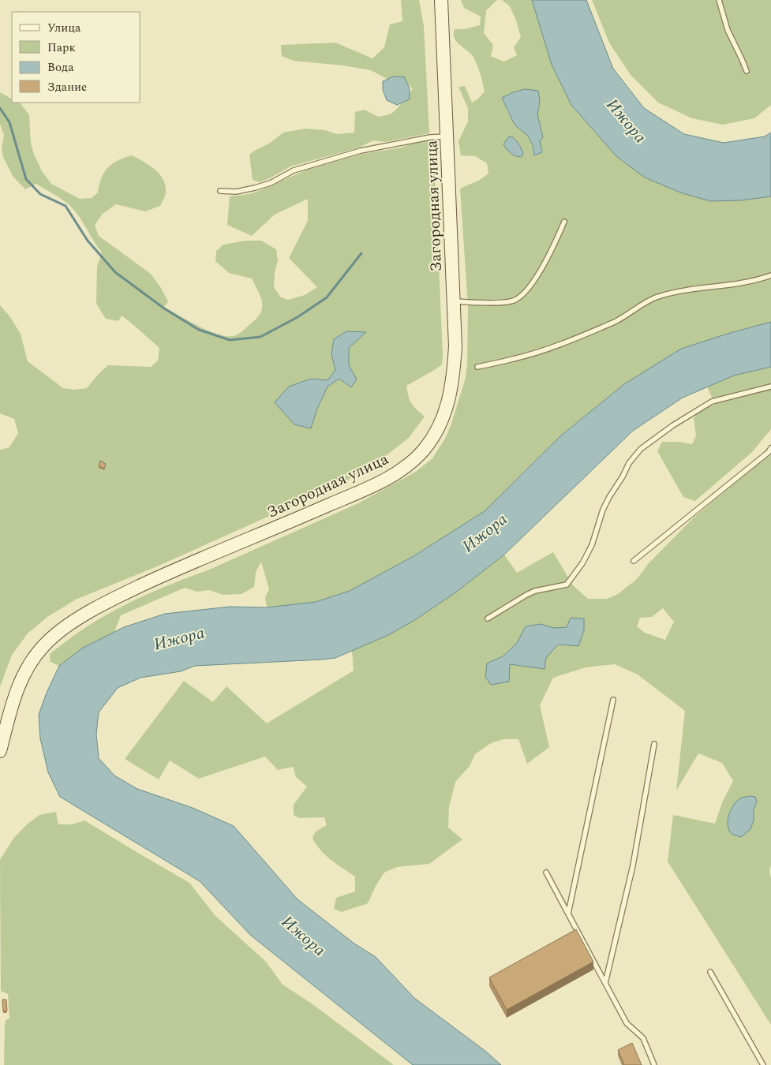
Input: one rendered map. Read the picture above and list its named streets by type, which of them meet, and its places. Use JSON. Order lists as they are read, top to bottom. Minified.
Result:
{"streets":{"main road":["Загородная улица"]},"water":["Ижора"],"legend":["Улица","Парк","Вода","Здание"]}
